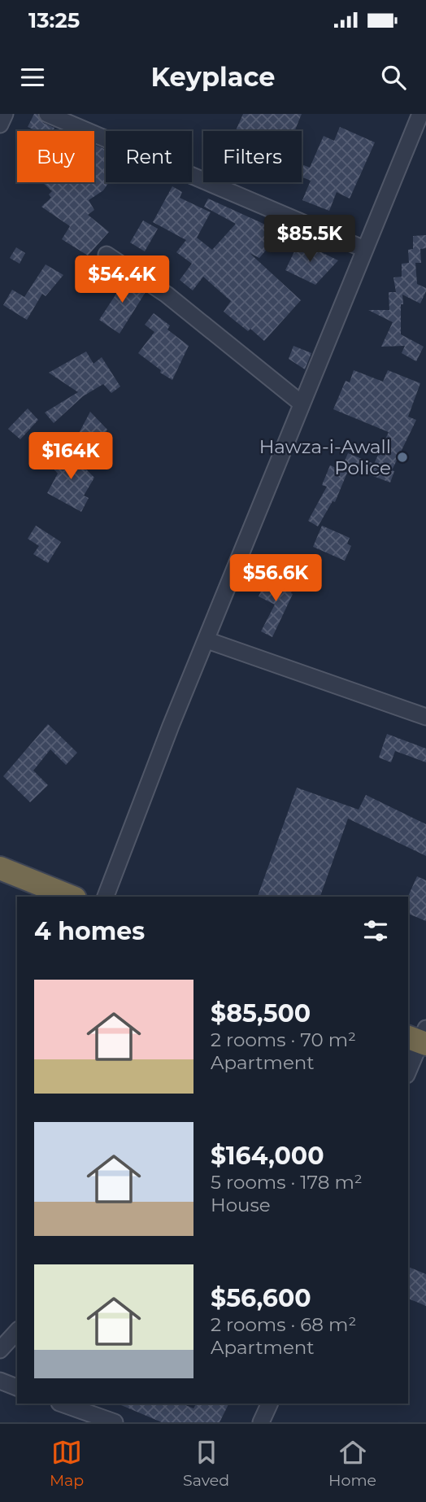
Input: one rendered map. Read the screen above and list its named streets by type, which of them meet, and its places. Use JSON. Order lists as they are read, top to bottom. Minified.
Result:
{"places":["Hawza-i-Awall Police"],"page":{"status":"13:25","header":"Keyplace","chip":["Buy","Rent","Filters"],"price":["$85.5K","$54.4K","$164K","$56.6K"],"heading":"4 homes","list":[{"name":"$85,500","note":"2 rooms · 70 m² · Apartment"},{"name":"$164,000","note":"5 rooms · 178 m² · House"},{"name":"$56,600","note":"2 rooms · 68 m² · Apartment"}],"tabs":["Map","Saved","Home"]}}
